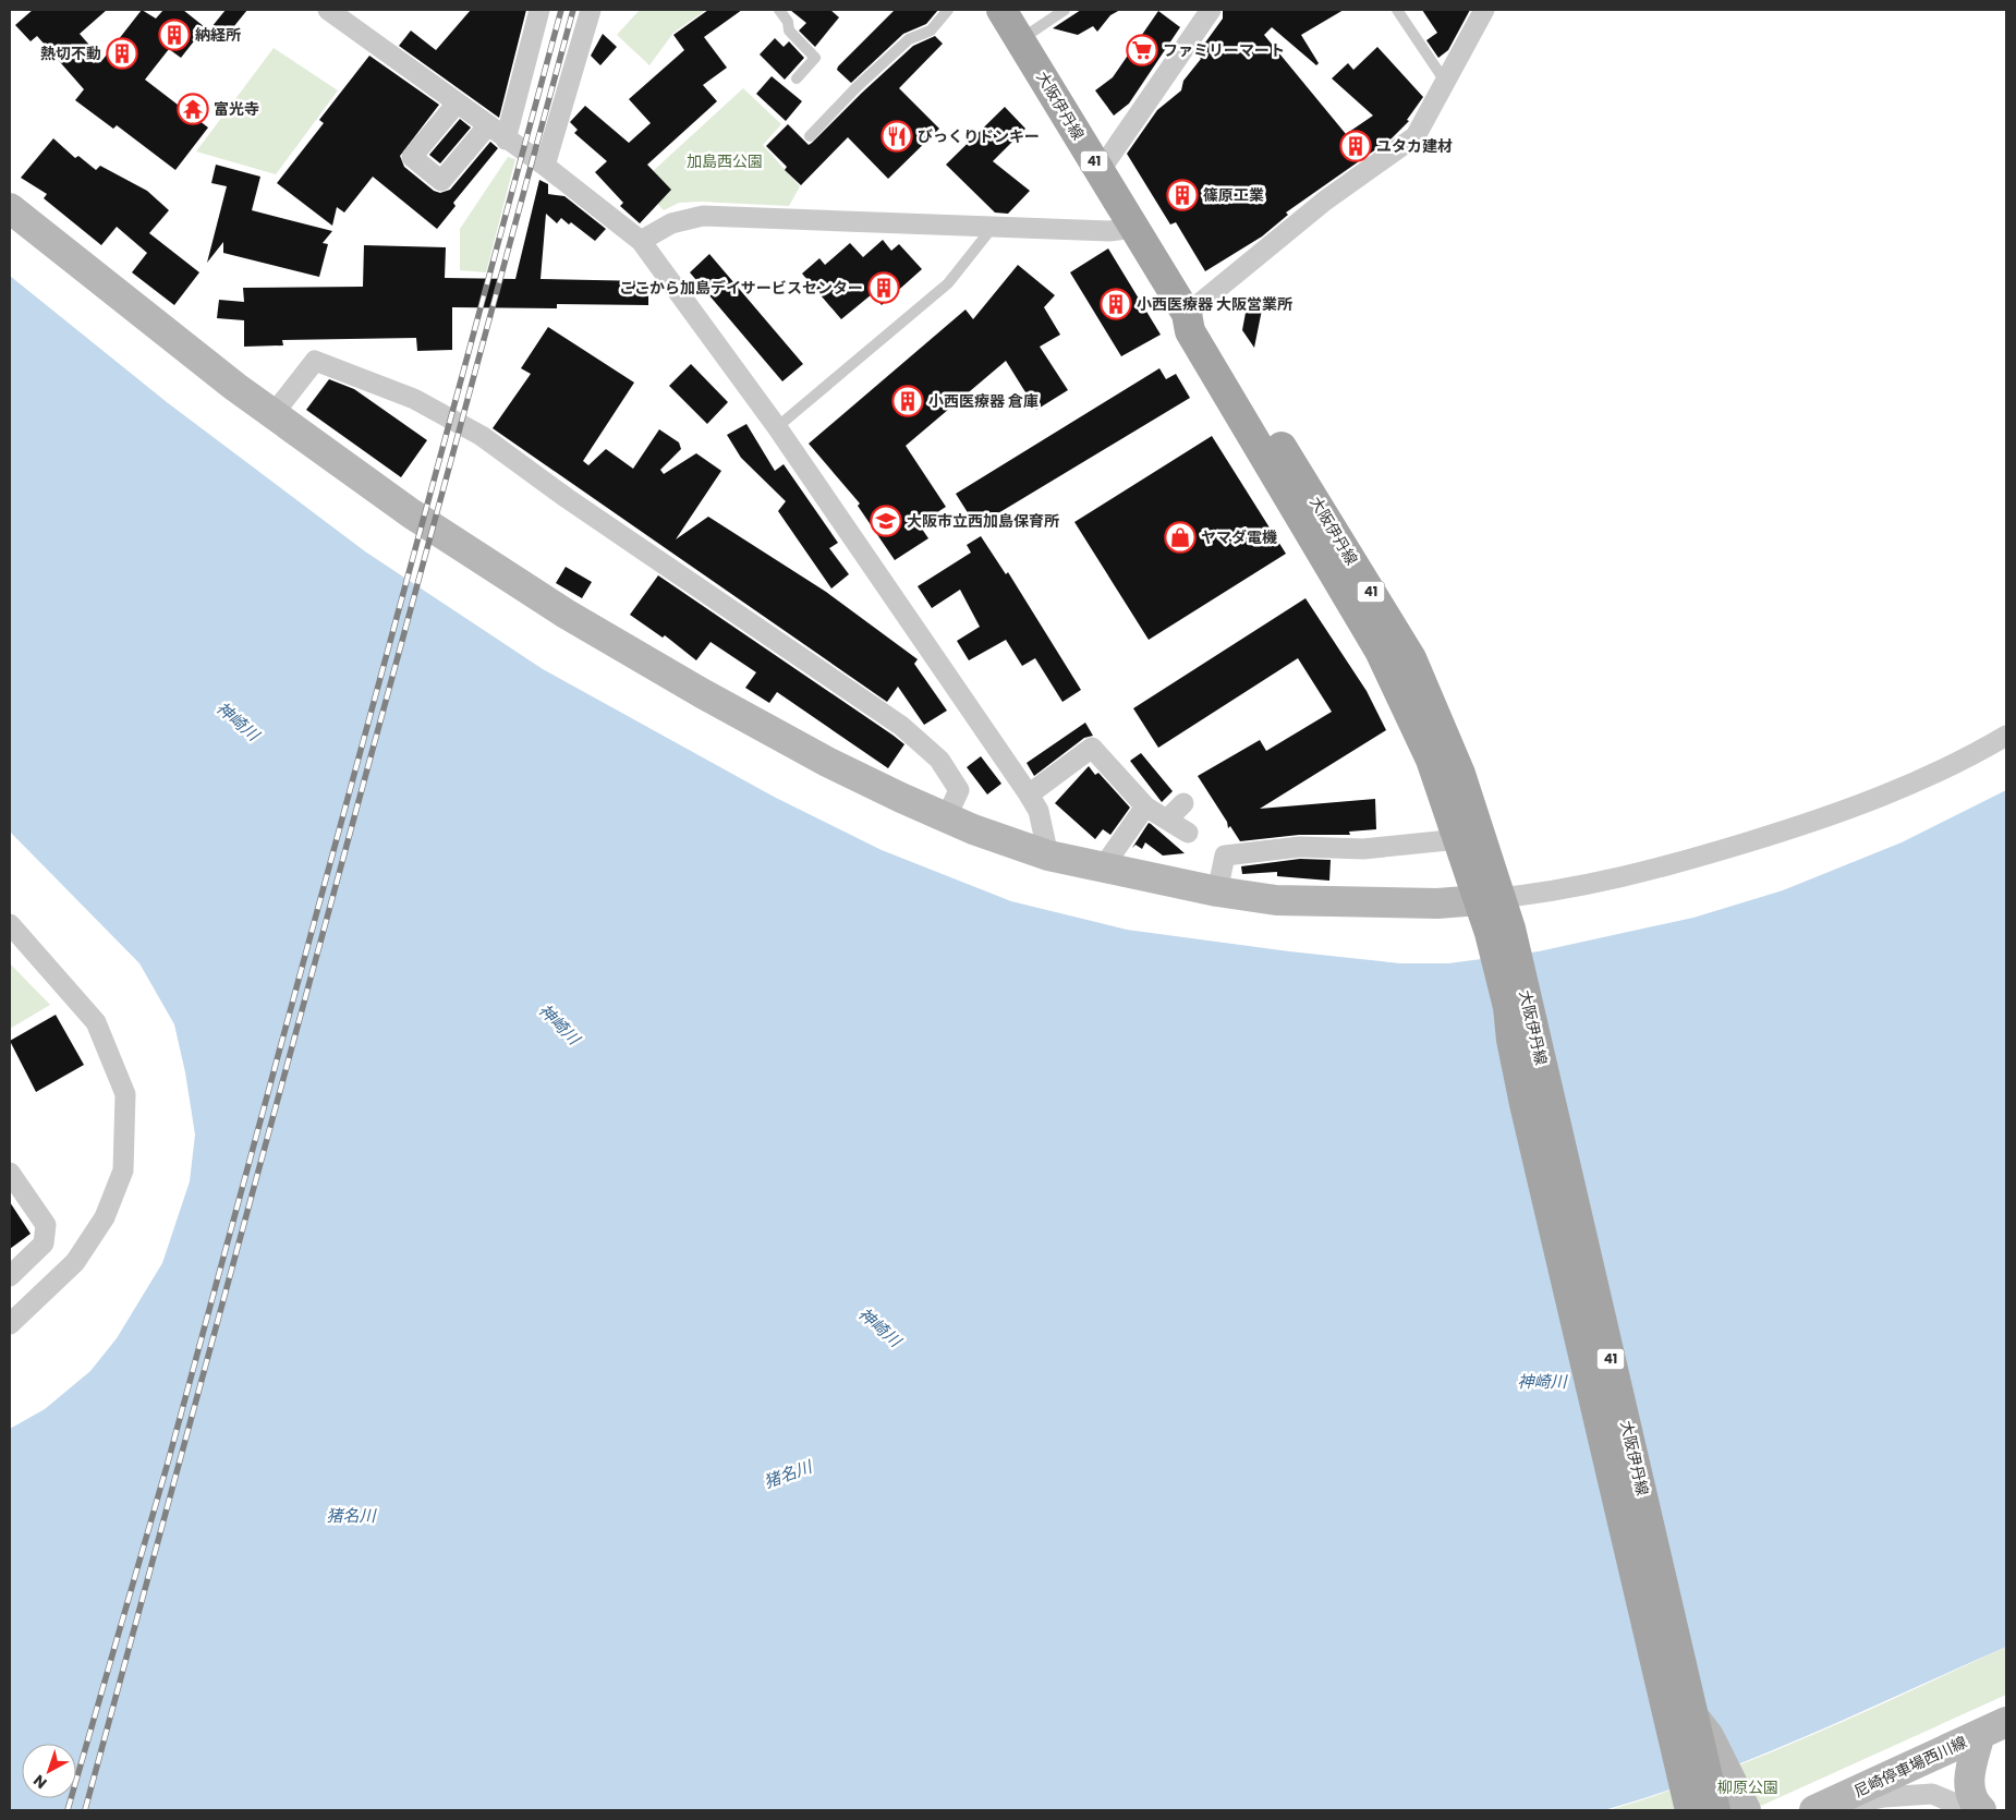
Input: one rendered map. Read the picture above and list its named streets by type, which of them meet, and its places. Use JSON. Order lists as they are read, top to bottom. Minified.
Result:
{"streets":{"main road":["大阪伊丹線","41"],"street":["尼崎停車場西川線"]},"water":["神崎川","猪名川"],"parks":["加島西公園","柳原公園"],"places":{"building":["納経所","熱切不動","ユタカ建材","篠原工業","ここから加島デイサービスセンター","小西医療器 大阪営業所","小西医療器 倉庫"],"supermarket":["ファミリーマート"],"temple":["富光寺"],"restaurant":["びっくりドンキー"],"school or university":["大阪市立西加島保育所"],"shop":["ヤマダ電機"]},"north":"bottom left"}
